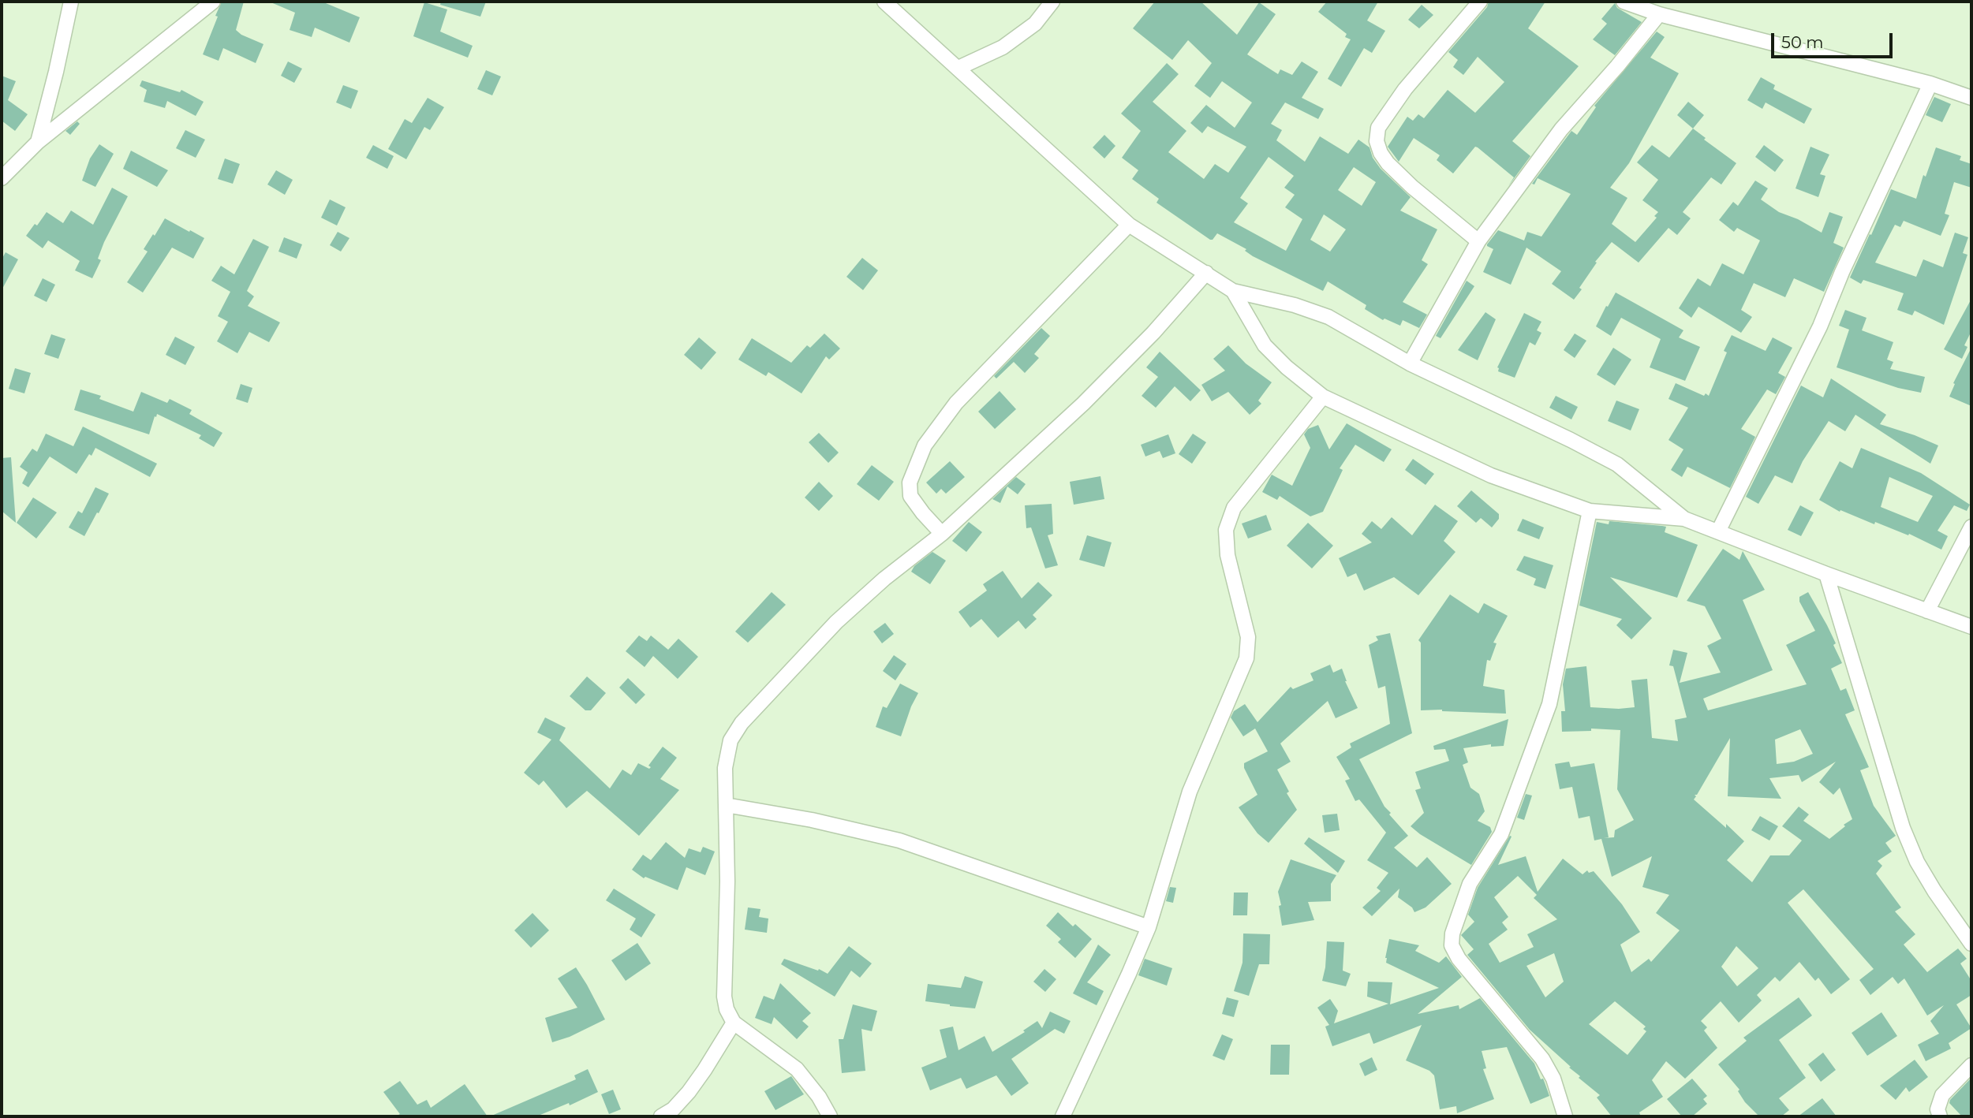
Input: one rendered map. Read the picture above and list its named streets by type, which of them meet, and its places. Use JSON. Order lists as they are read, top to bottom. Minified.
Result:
{"scale_bar":"50 m"}
